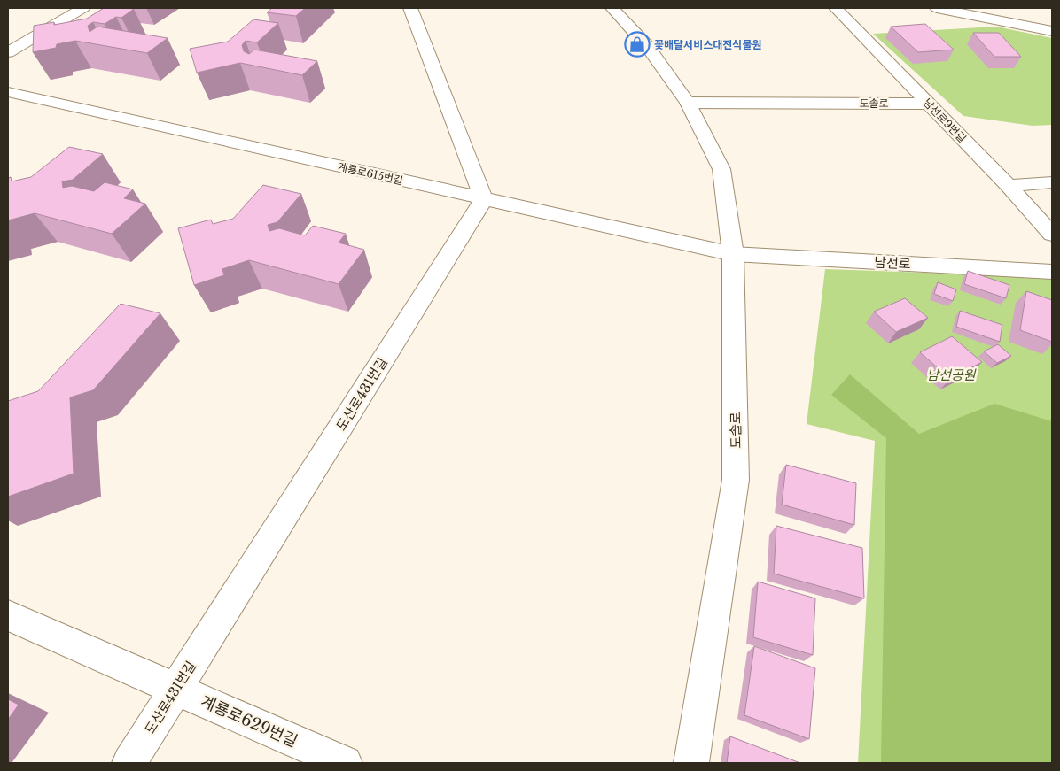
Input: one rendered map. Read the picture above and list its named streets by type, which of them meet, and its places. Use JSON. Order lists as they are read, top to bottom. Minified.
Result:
{"streets":{"street":["도솔로","남선로9번길","계룡로615번길","남선로","도산로431번길","계룡로629번길"]},"crossings":[["도솔로","남선로9번길"],["도솔로","계룡로615번길"],["도솔로","남선로"],["계룡로615번길","남선로"],["계룡로615번길","도산로431번길"],["도산로431번길","계룡로629번길"]],"parks":["남선공원"],"places":{"shop":["꽃배달서비스대전식물원"]}}
